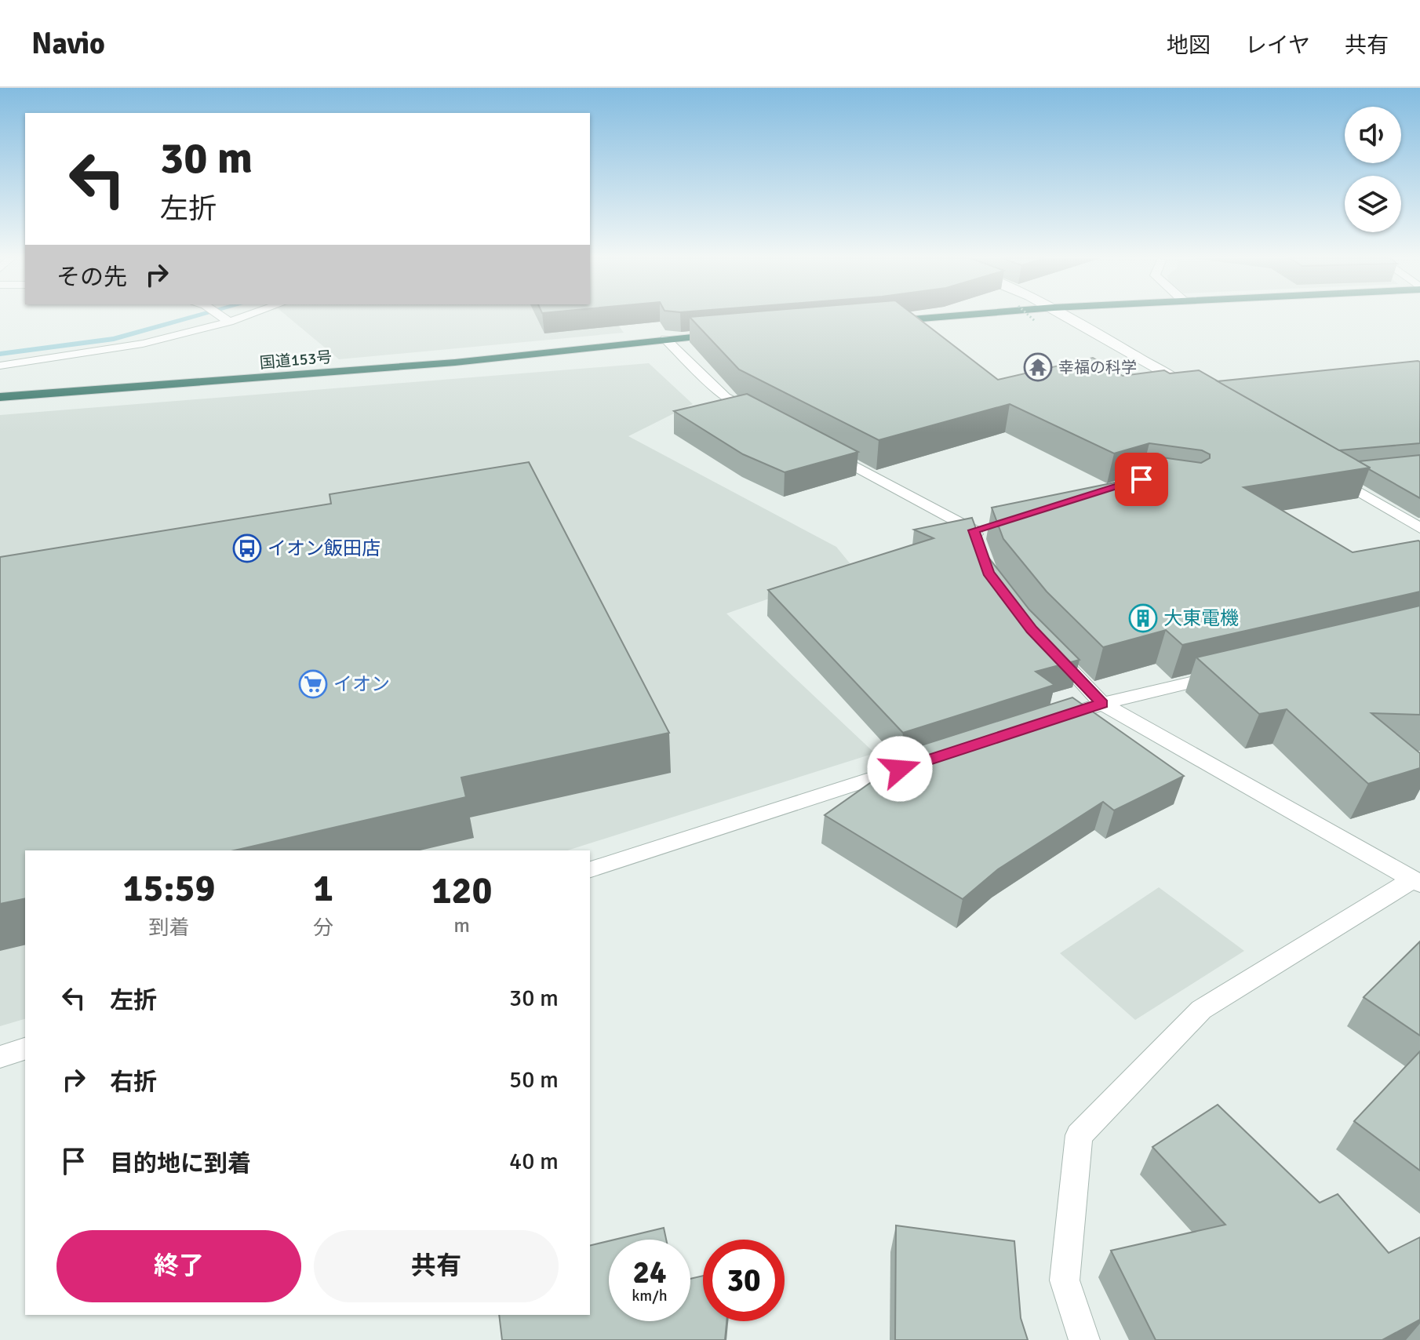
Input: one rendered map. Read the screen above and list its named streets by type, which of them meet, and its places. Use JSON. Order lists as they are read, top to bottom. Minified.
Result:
{"streets":{"highway":["国道153号"]},"places":{"temple":["幸福の科学"],"bus stop":["イオン飯田店"],"building":["大東電機"],"supermarket":["イオン"]},"page":{"header":"Navio","nav":["地図","レイヤ","共有"],"turn":["30 m","左折"],"then":"その先","eta":["15:59","到着","1","分","120","m"],"list":[{"name":"左折","value":"30 m"},{"name":"右折","value":"50 m"},{"name":"目的地に到着","value":"40 m"}],"buttons":["終了","共有"],"speed":"24 km/h","limit":"30"}}
